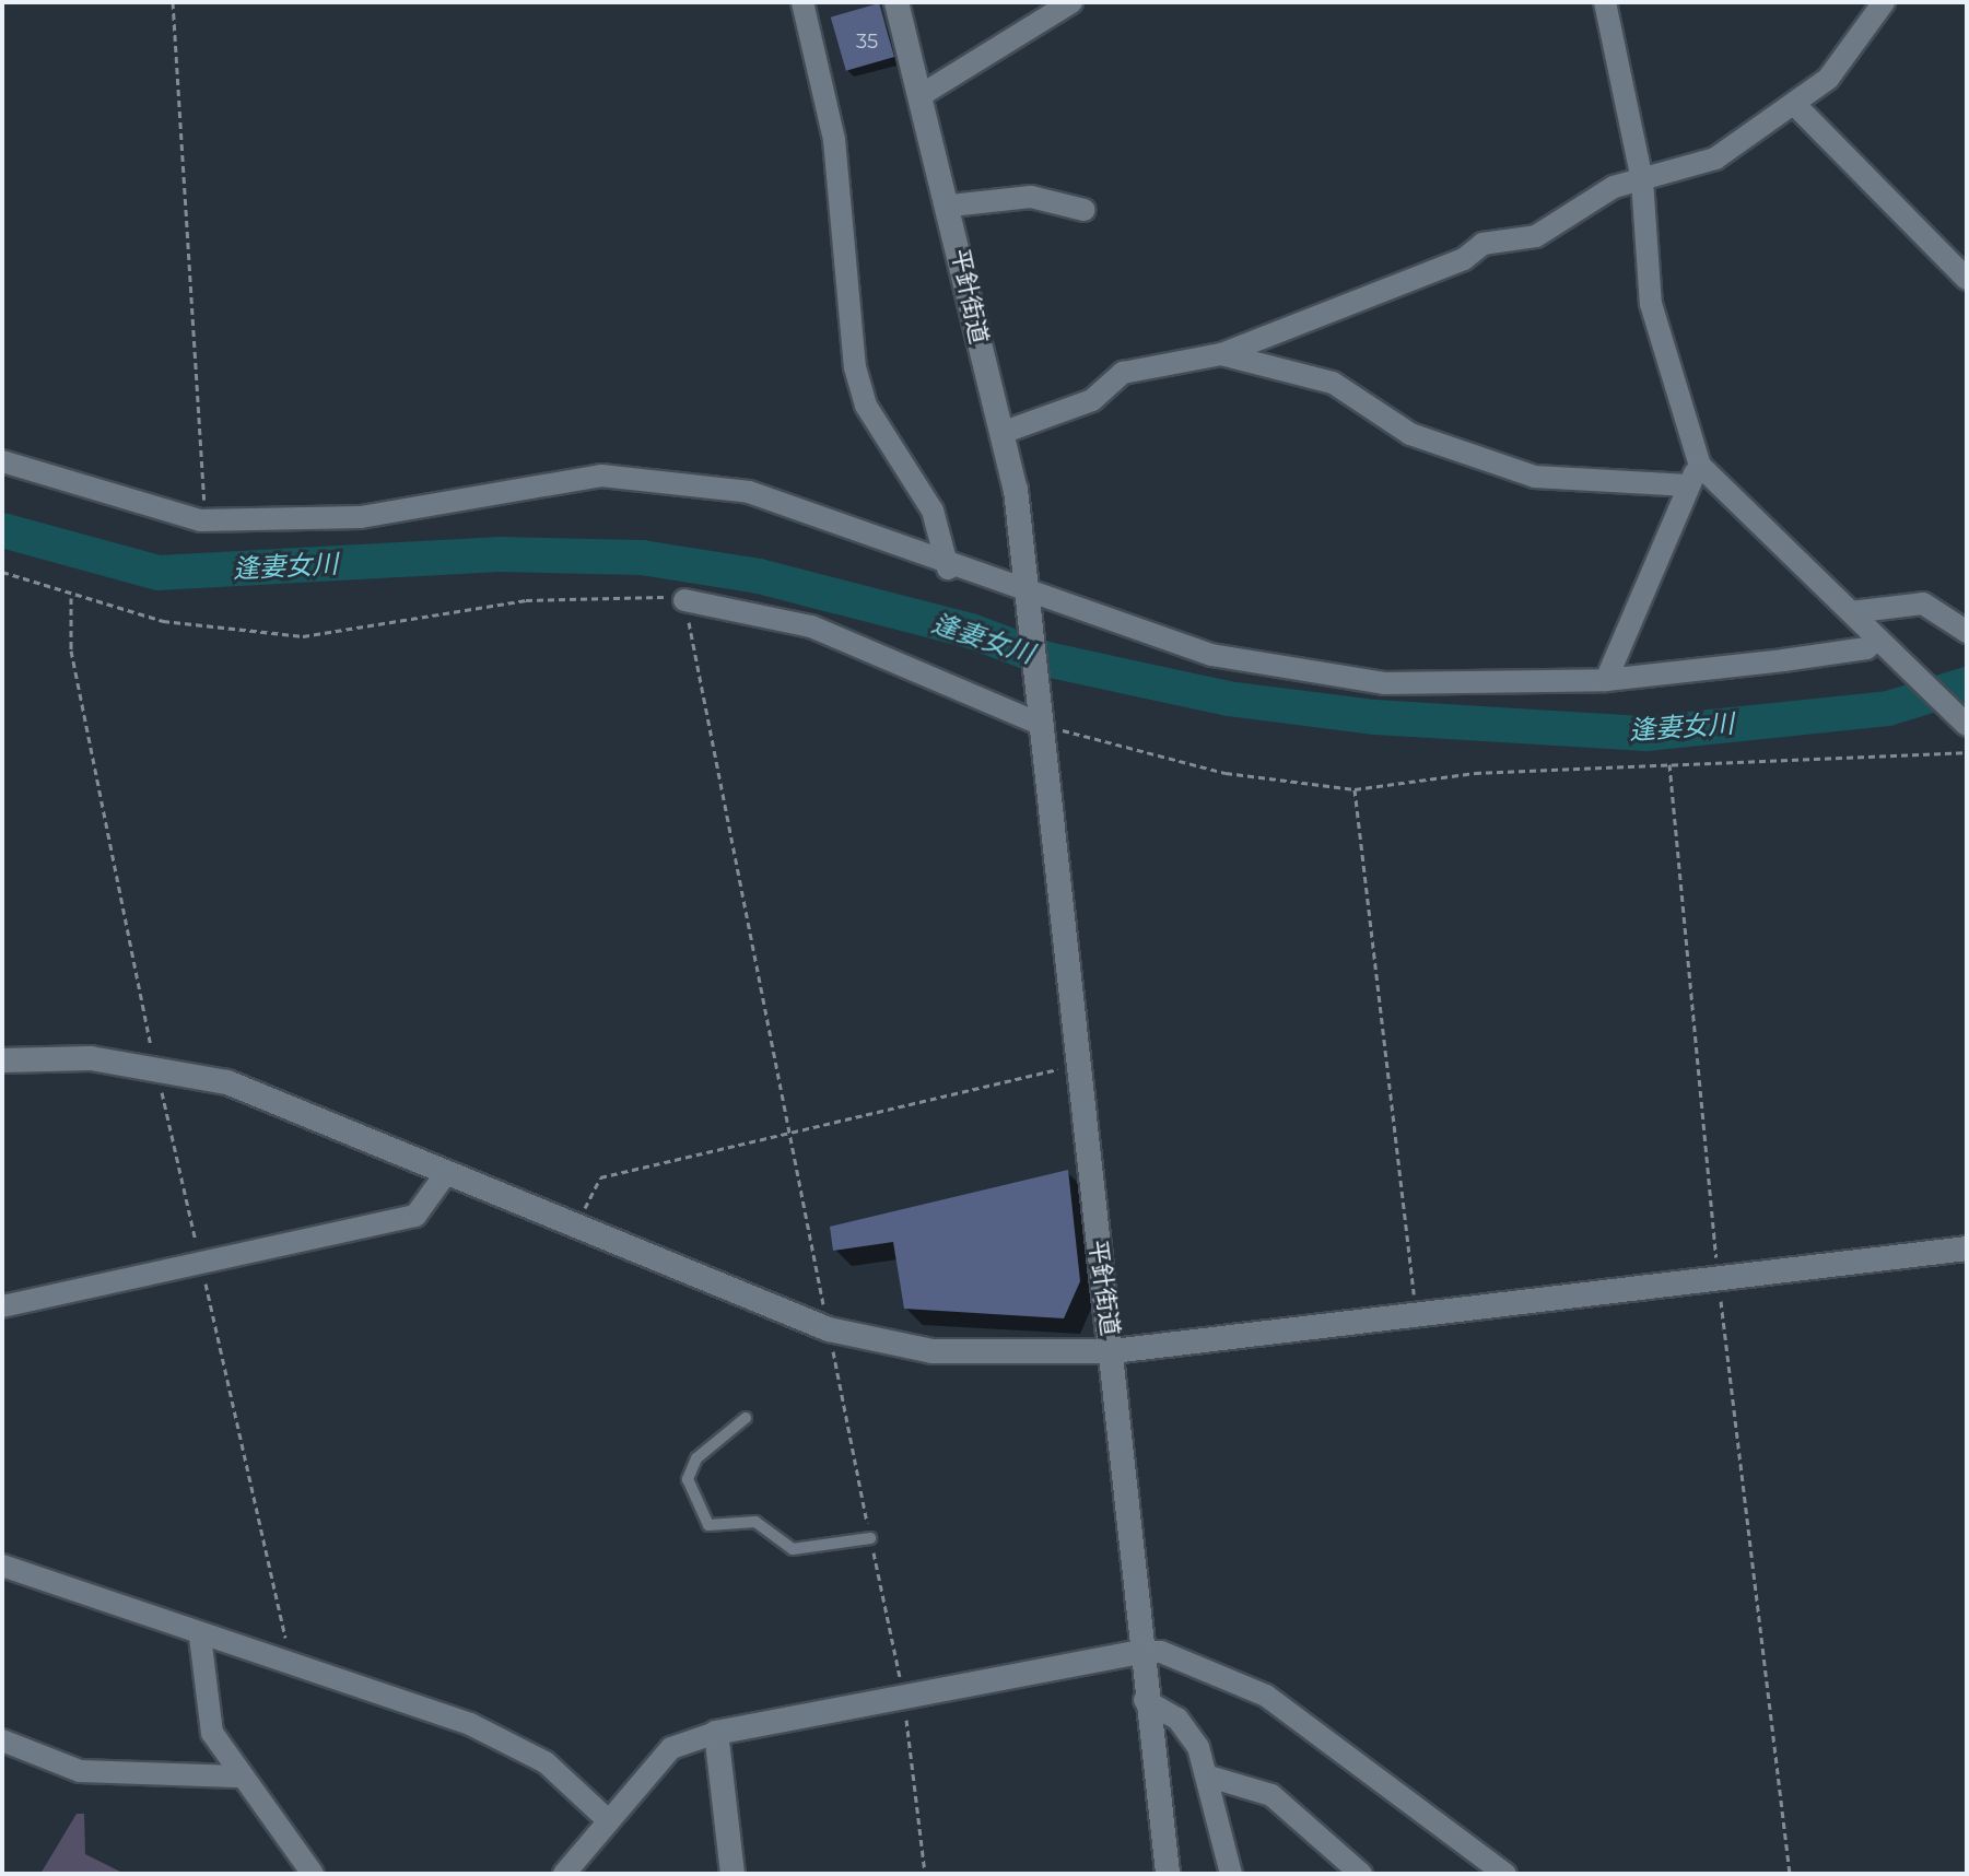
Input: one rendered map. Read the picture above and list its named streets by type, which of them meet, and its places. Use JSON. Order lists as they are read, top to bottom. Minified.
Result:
{"streets":{"street":["平針街道"]},"water":["逢妻女川"],"house_numbers":["35"]}
